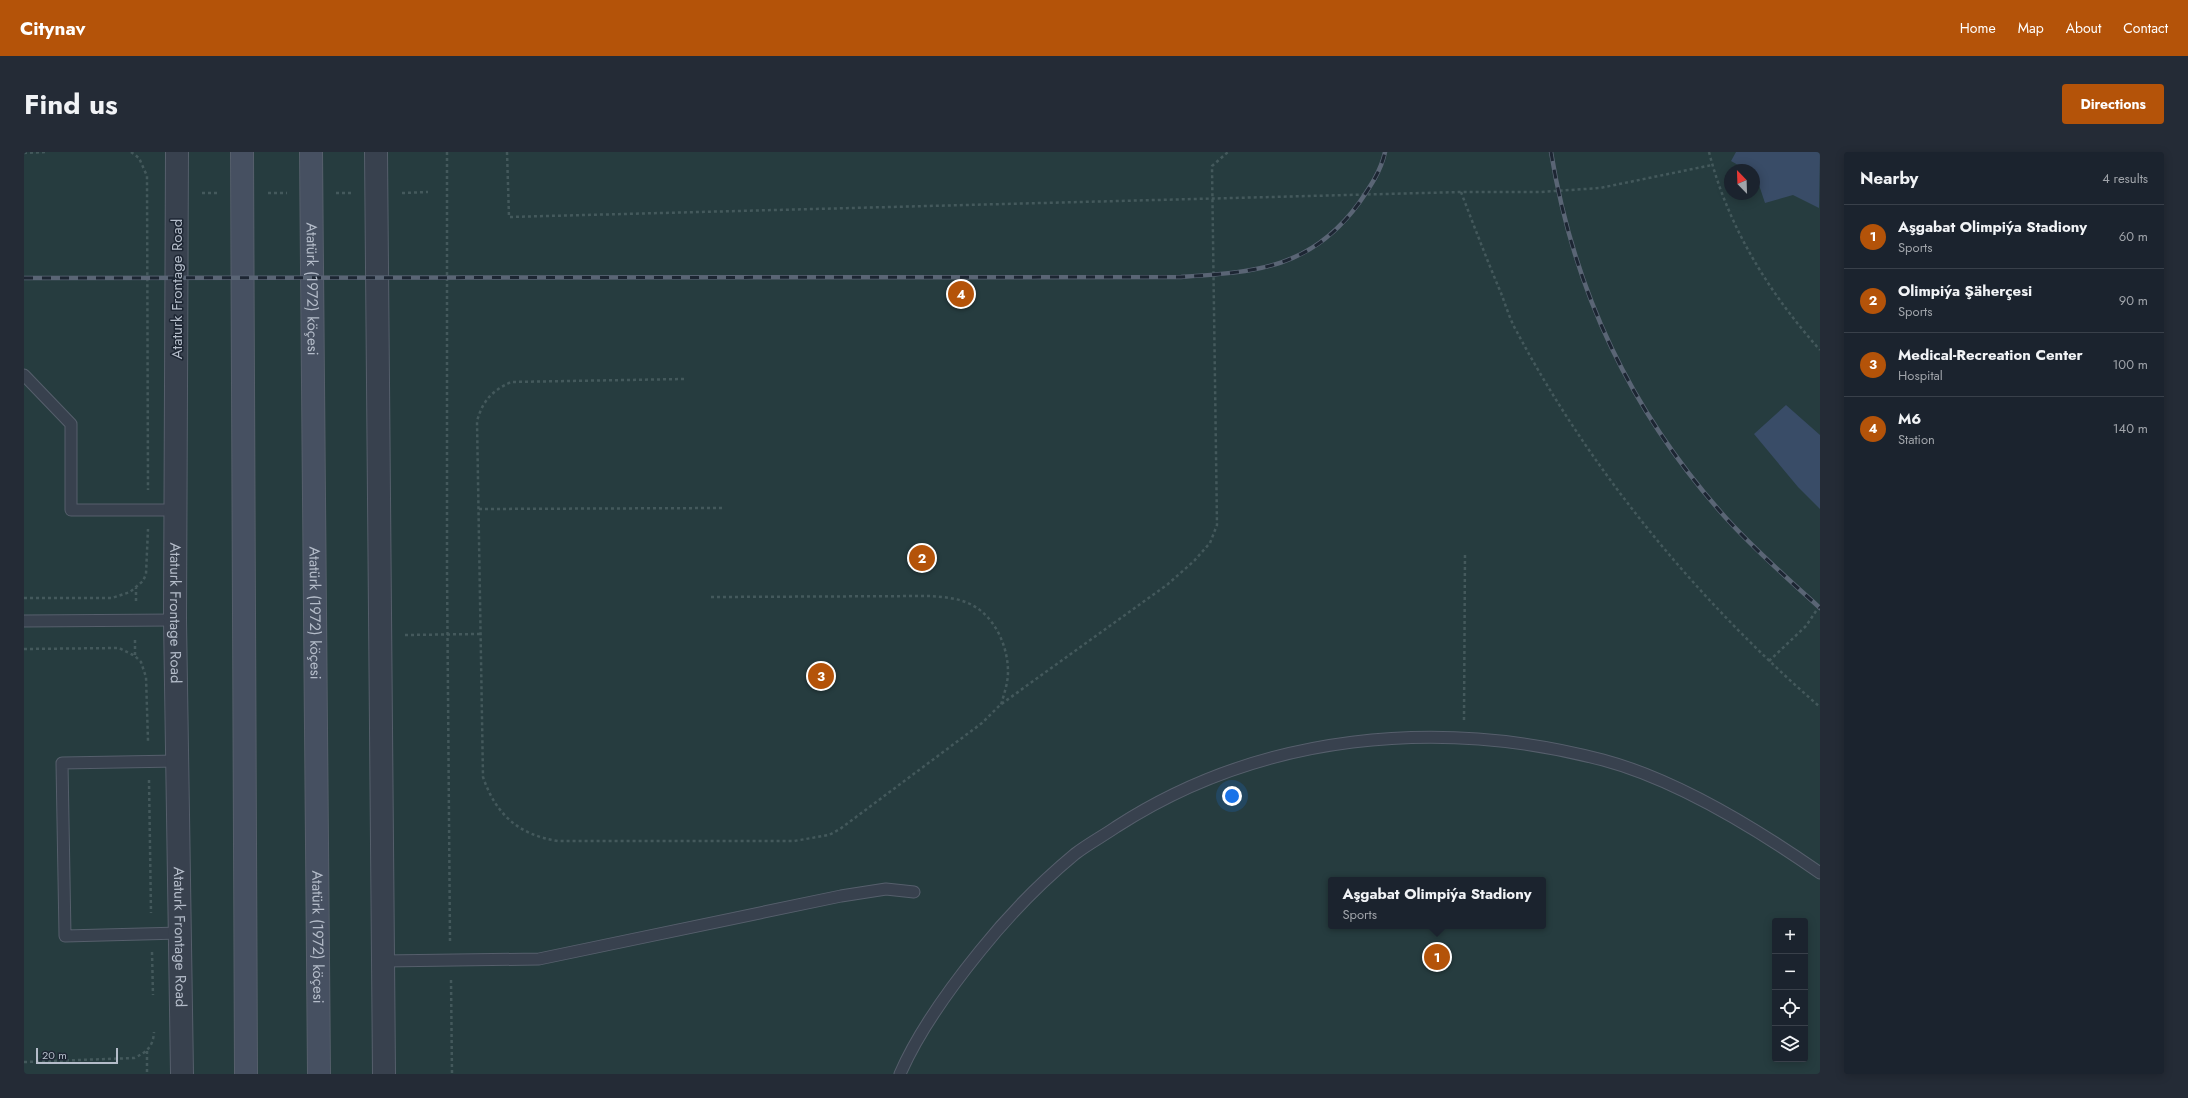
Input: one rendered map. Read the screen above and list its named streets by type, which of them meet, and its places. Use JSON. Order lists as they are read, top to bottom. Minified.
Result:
{"streets":{"main road":["Atatürk (1972) köçesi"],"street":["Ataturk Frontage Road"]},"scale_bar":"20 m","north":"top left","page":{"header":"Citynav","nav":["Home","Map","About","Contact"],"title":"Find us","buttons":"Directions","heading":["Nearby","4 results"],"list":[{"mark":"1","name":"Aşgabat Olimpiýa Stadiony","note":"Sports","value":"60 m"},{"mark":"2","name":"Olimpiýa Şäherçesi","note":"Sports","value":"90 m"},{"mark":"3","name":"Medical-Recreation Center","note":"Hospital","value":"100 m"},{"mark":"4","name":"M6","note":"Station","value":"140 m"}],"pins":["4","2","3","1"],"popup":["Aşgabat Olimpiýa Stadiony","Sports"],"map_buttons":["+","−"],"scale":"20 m"}}
